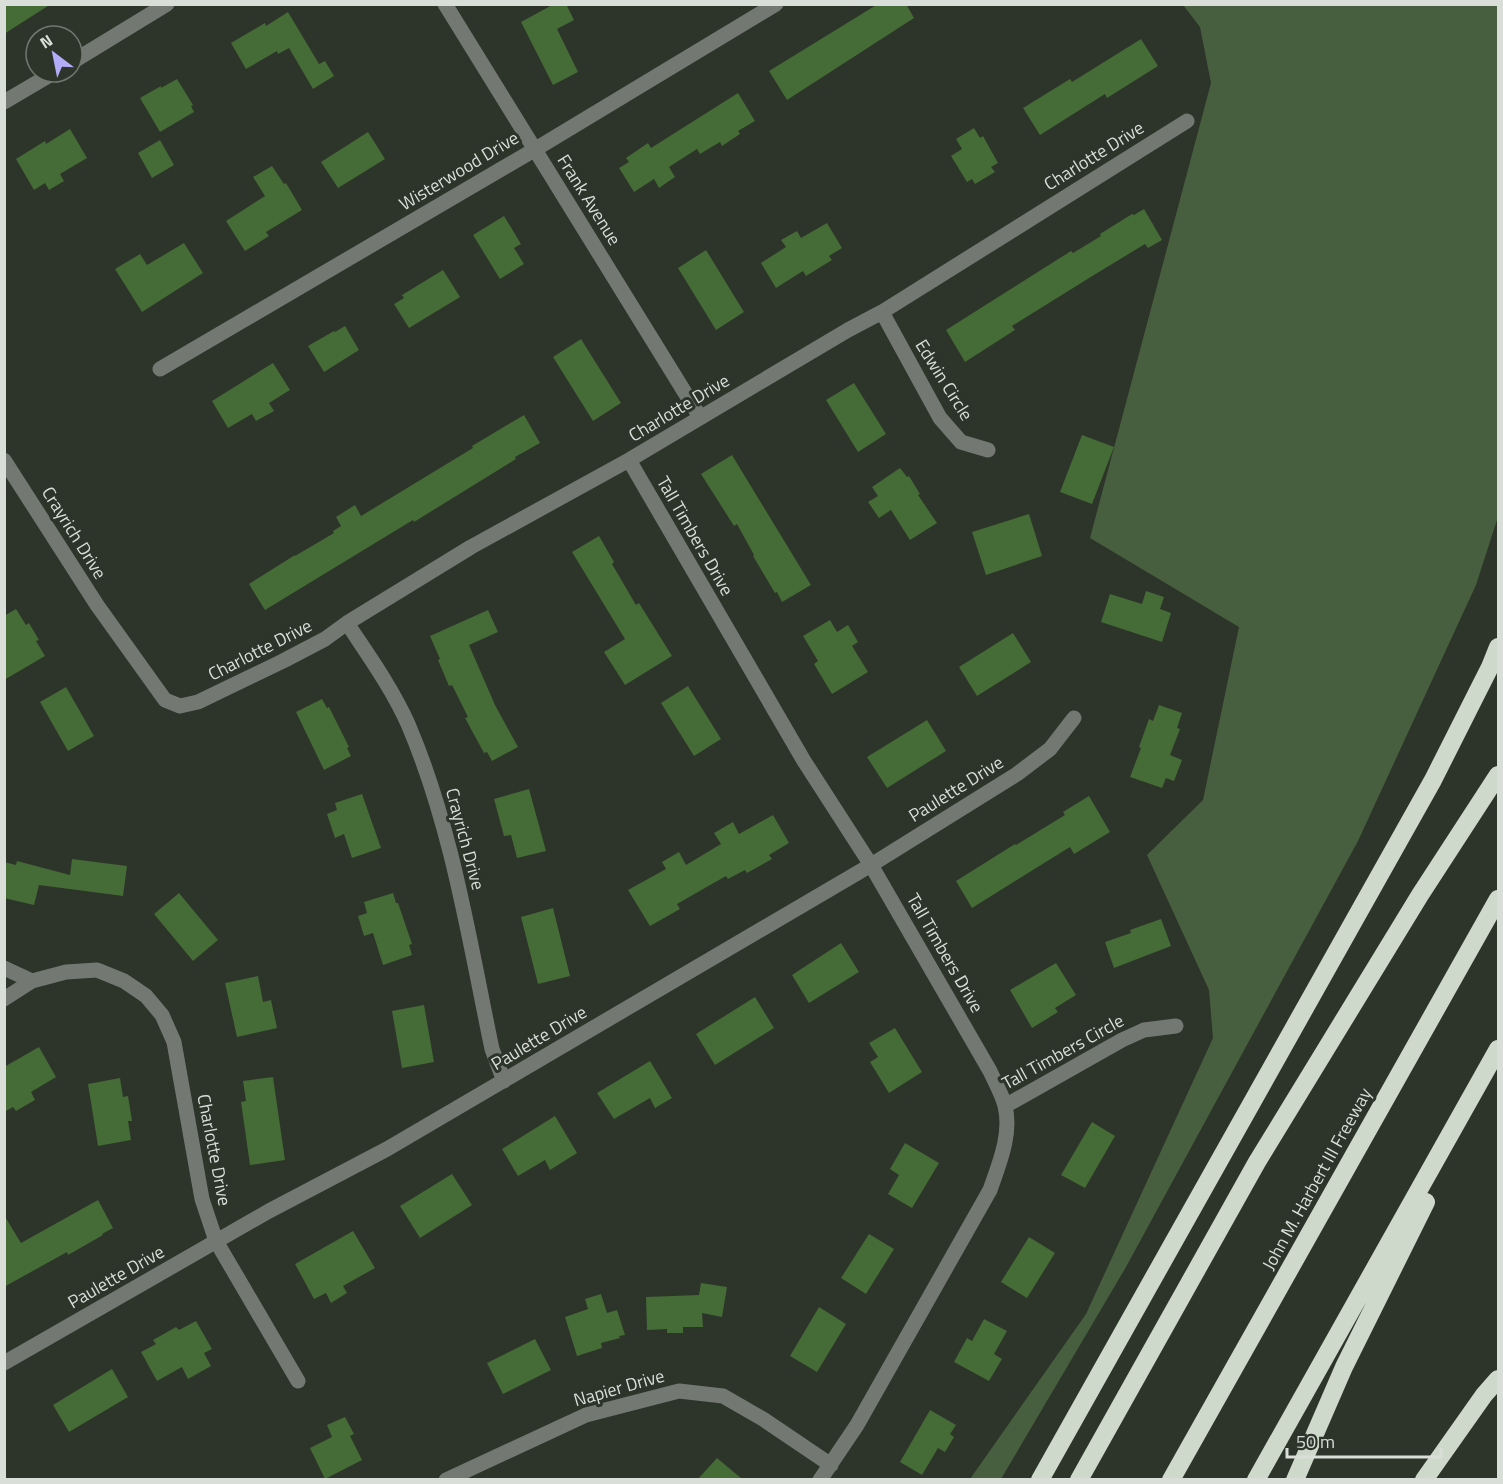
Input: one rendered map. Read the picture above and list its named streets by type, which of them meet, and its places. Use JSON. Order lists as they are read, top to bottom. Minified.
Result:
{"streets":{"highway":["John M. Harbert III Freeway"],"street":["Charlotte Drive","Wisterwood Drive","Frank Avenue","Edwin Circle","Crayrich Drive","Tall Timbers Drive","Paulette Drive","Tall Timbers Circle","Napier Drive"]},"crossings":[["Charlotte Drive","Frank Avenue"],["Charlotte Drive","Edwin Circle"],["Charlotte Drive","Crayrich Drive"],["Charlotte Drive","Tall Timbers Drive"],["Charlotte Drive","Paulette Drive"],["Wisterwood Drive","Frank Avenue"],["Crayrich Drive","Paulette Drive"],["Tall Timbers Drive","Paulette Drive"],["Tall Timbers Drive","Tall Timbers Circle"],["Tall Timbers Drive","Napier Drive"]],"scale_bar":"50 m","north":"top left"}
